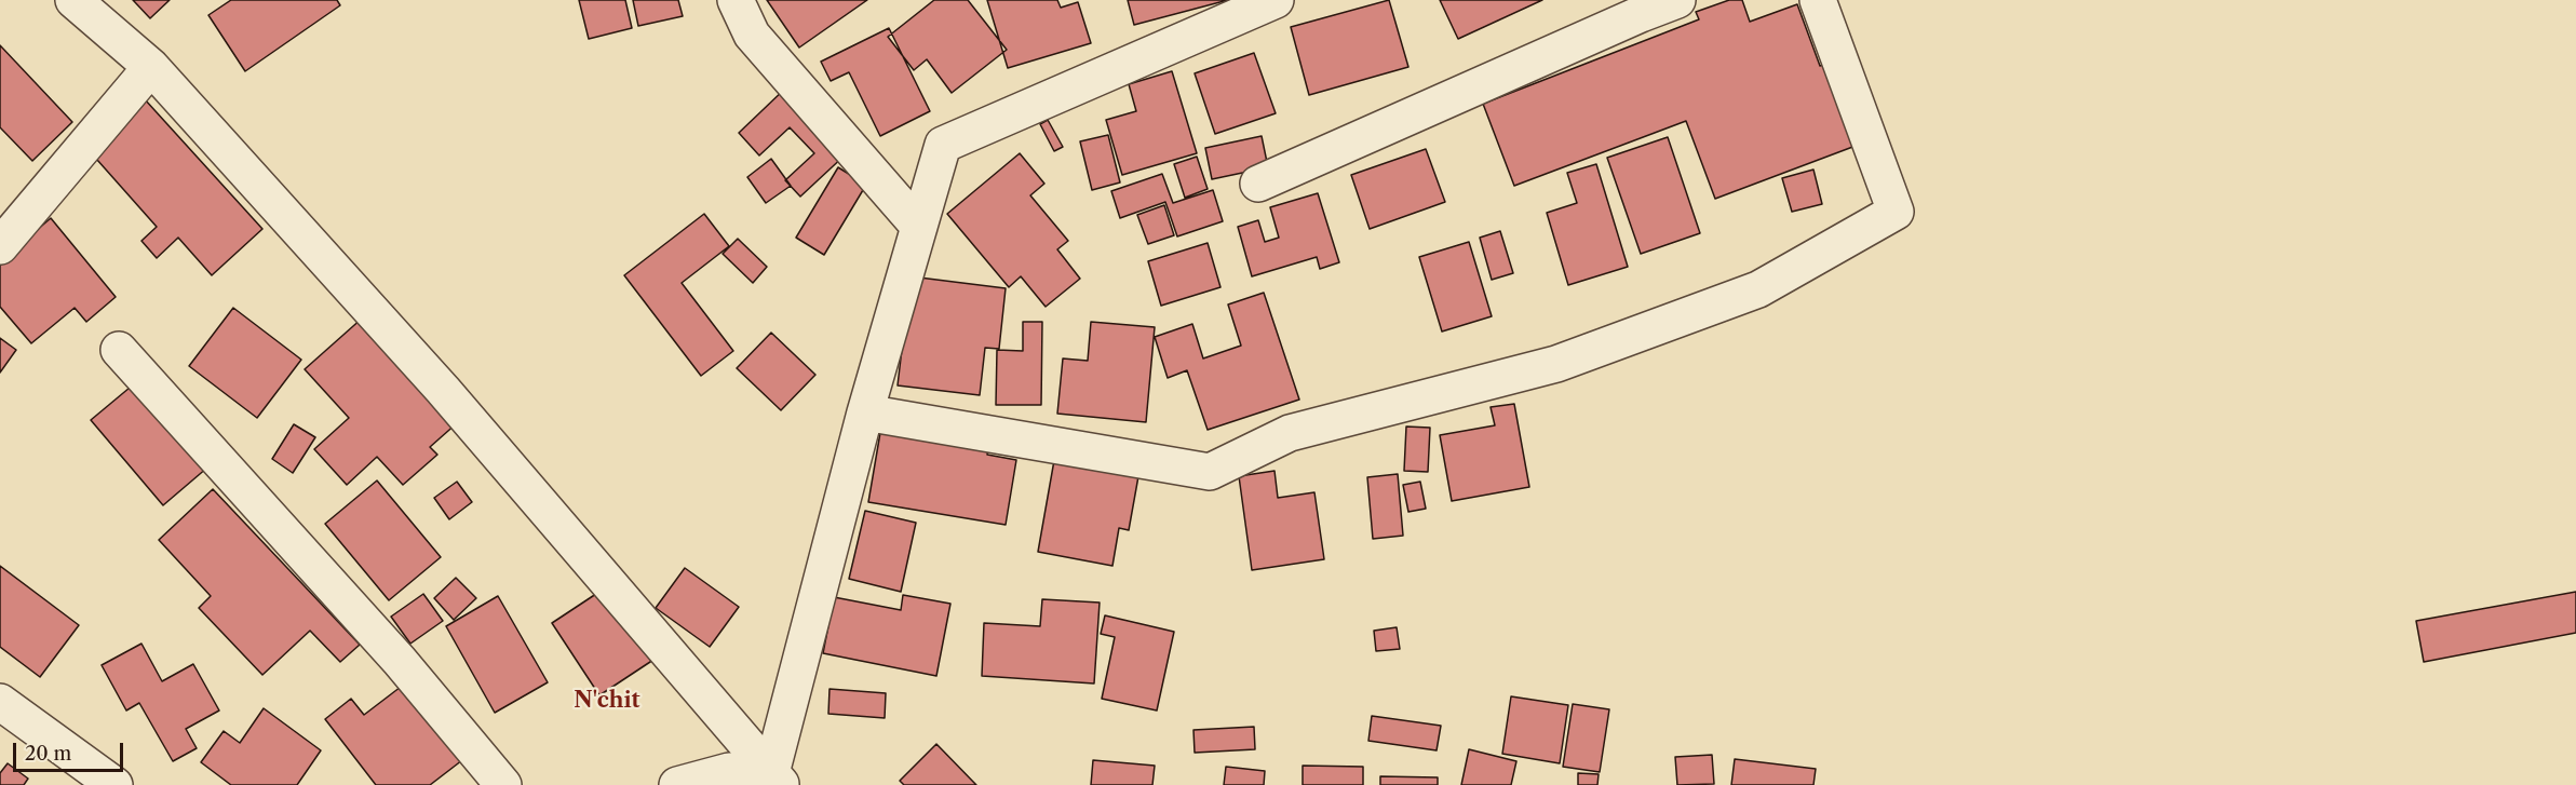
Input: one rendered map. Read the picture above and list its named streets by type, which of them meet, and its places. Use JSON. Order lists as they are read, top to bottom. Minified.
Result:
{"districts":["N'chit"],"scale_bar":"20 m"}
